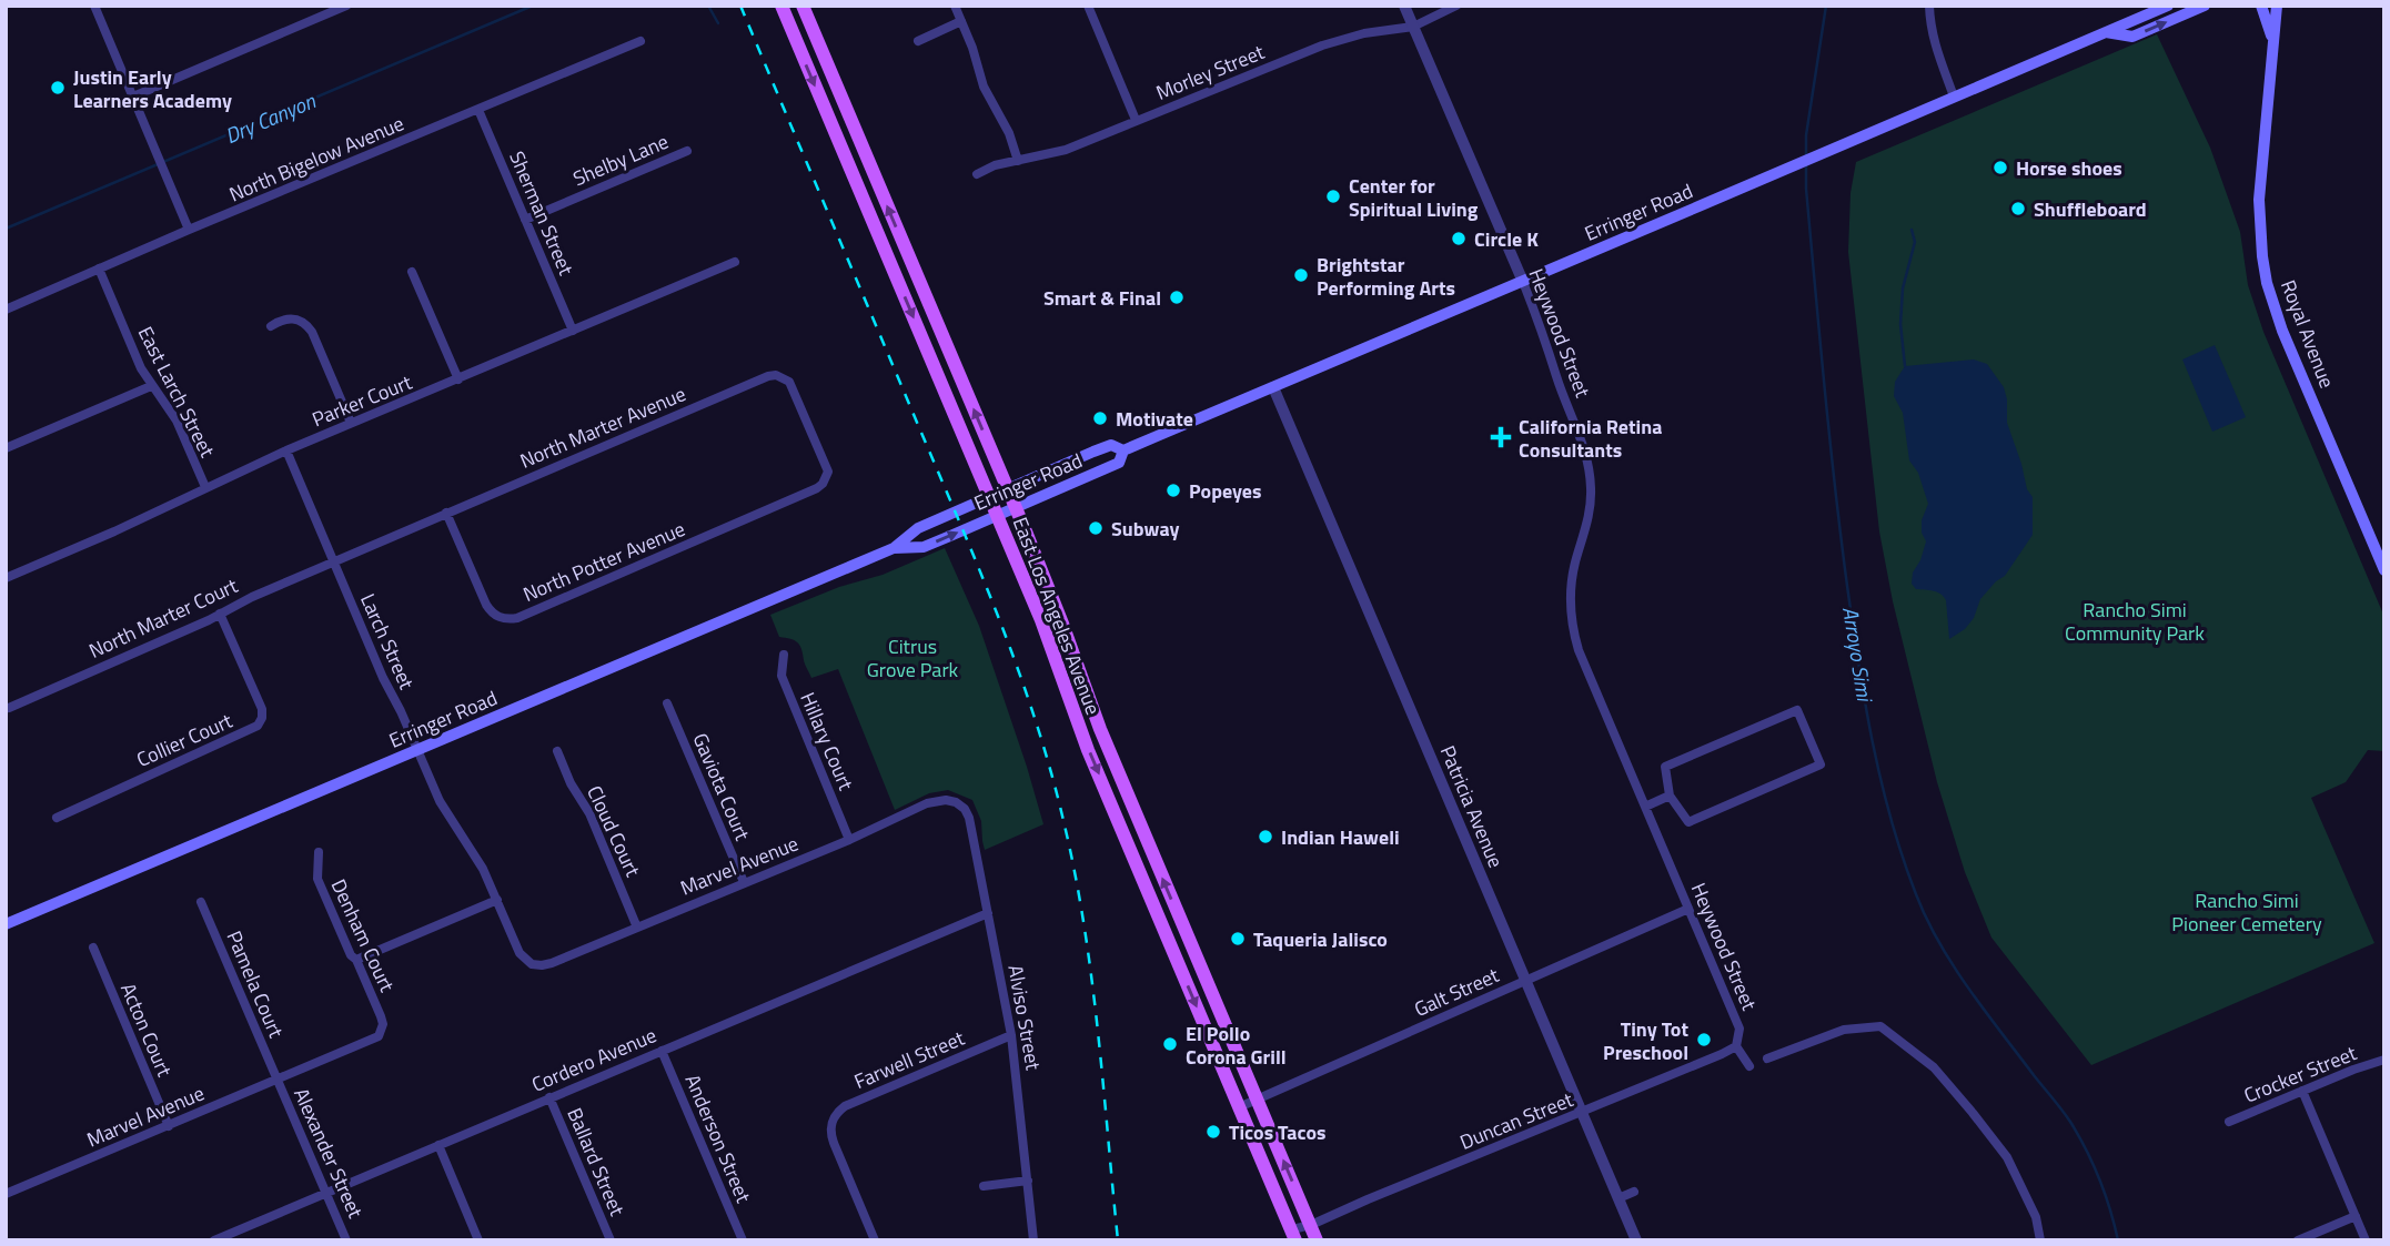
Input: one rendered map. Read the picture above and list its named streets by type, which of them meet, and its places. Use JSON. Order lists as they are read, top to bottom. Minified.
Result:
{"streets":{"main road":["Erringer Road","Royal Avenue","East Los Angeles Avenue"],"street":["Morley Street","North Bigelow Avenue","Shelby Lane","Sherman Street","Heywood Street","East Larch Street","Parker Court","North Marter Avenue","North Potter Avenue","North Marter Court","Larch Street","Collier Court","Hillary Court","Gaviota Court","Patricia Avenue","Cloud Court","Marvel Avenue","Denham Court","Pamela Court","Galt Street","Alviso Street","Acton Court","Cordero Avenue","Farwell Street","Crocker Street","Duncan Street","Anderson Street","Alexander Street","Ballard Street"]},"crossings":[["Morley Street","Heywood Street"],["North Bigelow Avenue","Sherman Street"],["North Bigelow Avenue","East Larch Street"],["Shelby Lane","Sherman Street"],["Erringer Road","Heywood Street"],["Erringer Road","East Los Angeles Avenue"],["Erringer Road","Larch Street"],["Erringer Road","Patricia Avenue"],["Sherman Street","Parker Court"],["Heywood Street","Galt Street"],["Heywood Street","Duncan Street"],["East Larch Street","Parker Court"],["Parker Court","Larch Street"],["North Marter Avenue","North Potter Avenue"],["North Marter Avenue","North Marter Court"],["North Marter Avenue","Larch Street"],["East Los Angeles Avenue","Galt Street"],["East Los Angeles Avenue","Duncan Street"],["North Marter Court","Larch Street"],["North Marter Court","Collier Court"],["Larch Street","Marvel Avenue"],["Hillary Court","Marvel Avenue"],["Gaviota Court","Marvel Avenue"],["Patricia Avenue","Galt Street"],["Patricia Avenue","Duncan Street"],["Cloud Court","Marvel Avenue"],["Marvel Avenue","Denham Court"],["Marvel Avenue","Pamela Court"],["Marvel Avenue","Alviso Street"],["Marvel Avenue","Acton Court"],["Marvel Avenue","Alexander Street"],["Pamela Court","Alexander Street"],["Alviso Street","Cordero Avenue"],["Alviso Street","Farwell Street"],["Cordero Avenue","Anderson Street"],["Cordero Avenue","Alexander Street"],["Cordero Avenue","Ballard Street"]],"water":["Dry Canyon","Arroyo Simi"],"parks":["Rancho Simi Community Park","Citrus Grove Park","Rancho Simi Pioneer Cemetery"],"places":{"other":["Justin Early Learners Academy","Horse shoes","Center for Spiritual Living","Shuffleboard","Circle K","Brightstar Performing Arts","Smart & Final","Motivate","Popeyes","Subway","Indian Haweli","Taqueria Jalisco","Tiny Tot Preschool","El Pollo Corona Grill","Ticos Tacos"],"health":["California Retina Consultants"]}}
